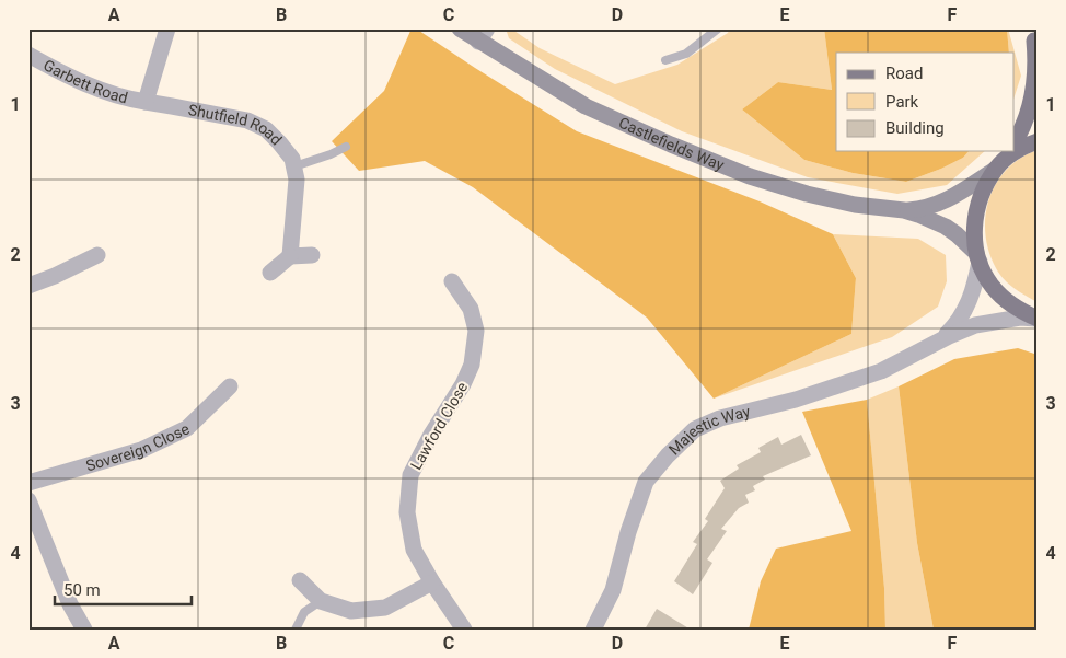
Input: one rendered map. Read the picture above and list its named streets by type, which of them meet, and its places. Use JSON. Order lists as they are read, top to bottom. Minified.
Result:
{"streets":{"main road":["Castlefields Way"],"street":["Garbett Road","Shutfield Road","Lawford Close","Majestic Way","Sovereign Close"]},"crossings":[["Garbett Road","Shutfield Road"],["Castlefields Way","Majestic Way"]],"legend":["Road","Park","Building"],"scale_bar":"50 m","grid":{"columns":["A","B","C","D","E","F"],"rows":["1","2","3","4"]}}
